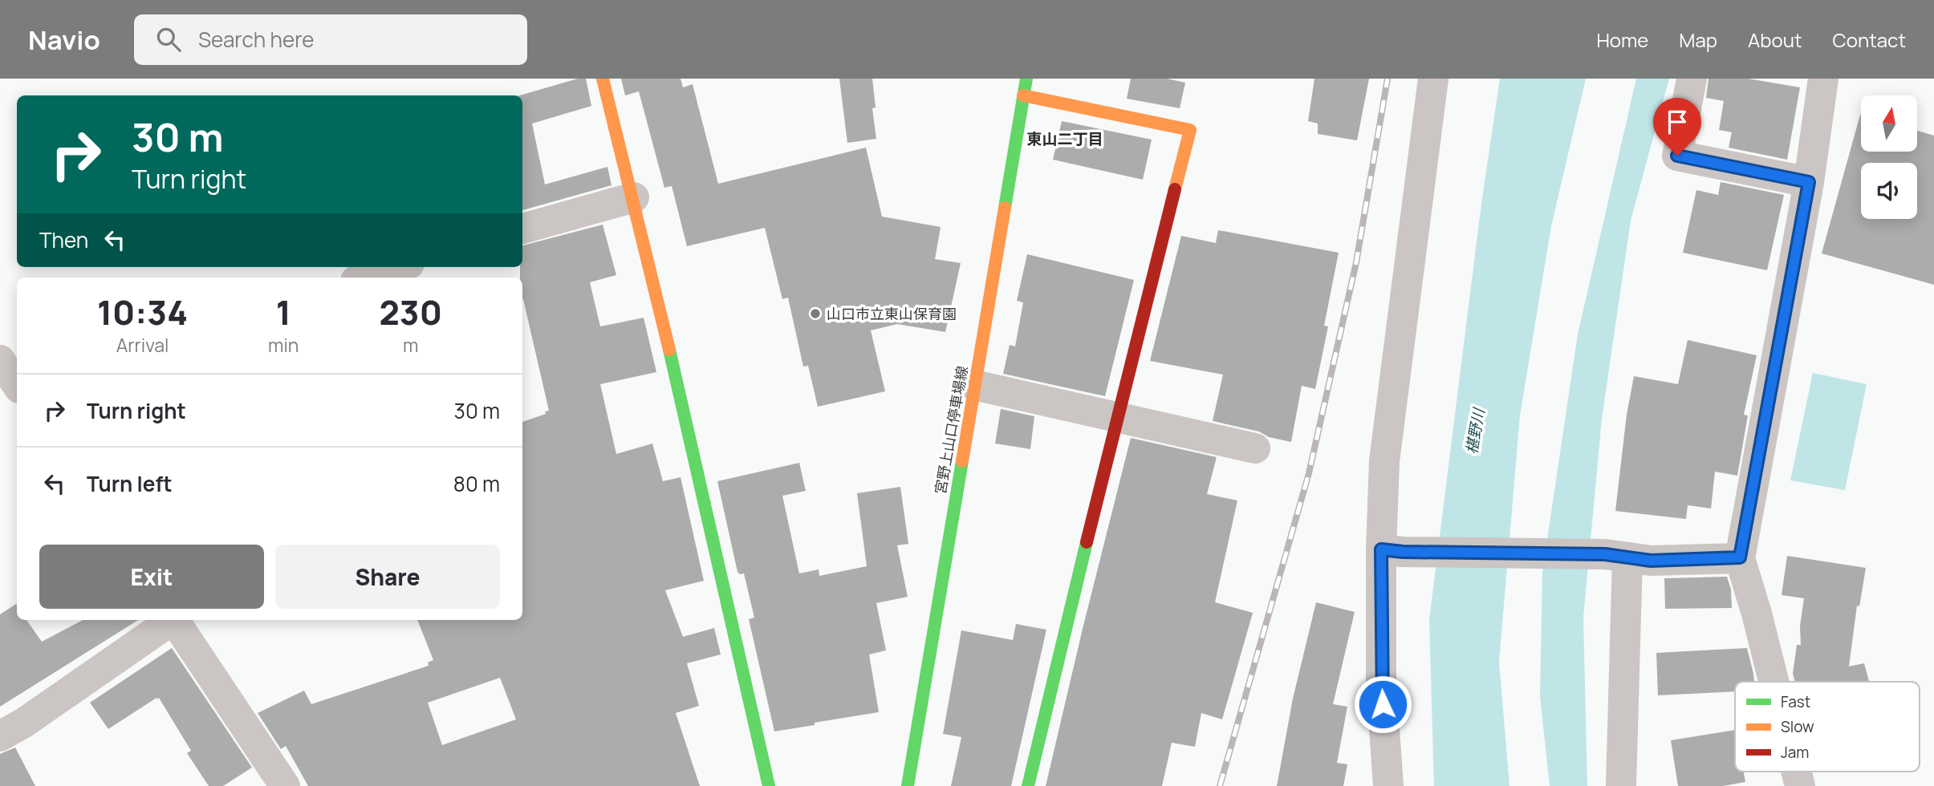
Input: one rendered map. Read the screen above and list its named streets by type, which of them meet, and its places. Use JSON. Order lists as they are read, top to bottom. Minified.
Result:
{"streets":{"street":["宮野上山口停車場線"]},"districts":["東山二丁目"],"water":["椹野川"],"places":["山口市立東山保育園"],"legend":["Fast","Slow","Jam"],"north":"top","page":{"header":"Navio","search":"Search here","nav":["Home","Map","About","Contact"],"turn":["30 m","Turn right"],"then":"Then","eta":["10:34","Arrival","1","min","230","m"],"list":[{"name":"Turn right","value":"30 m"},{"name":"Turn left","value":"80 m"}],"buttons":["Exit","Share"]}}
